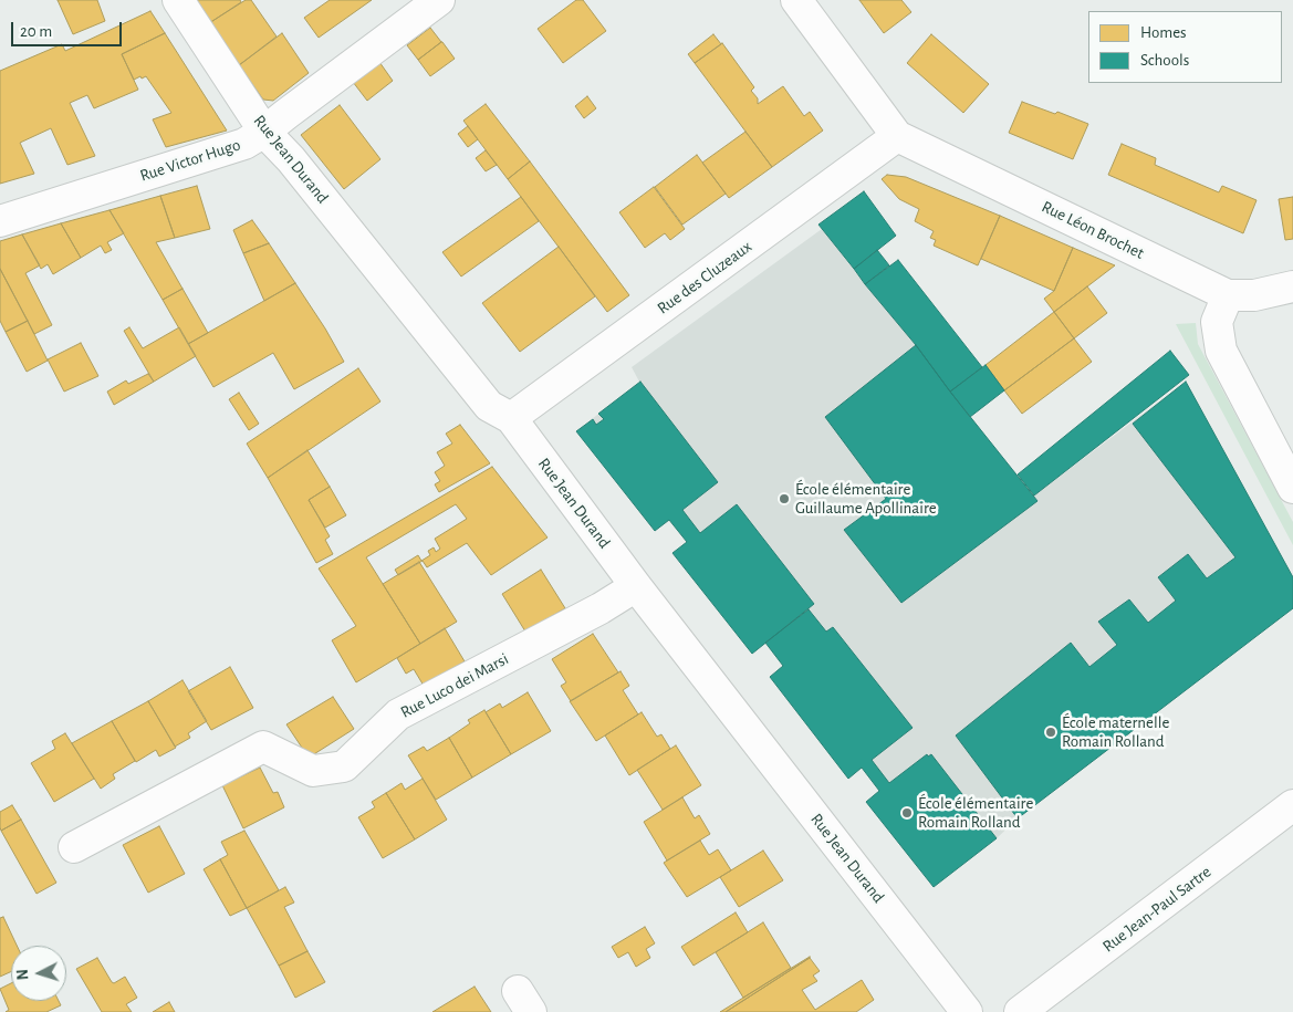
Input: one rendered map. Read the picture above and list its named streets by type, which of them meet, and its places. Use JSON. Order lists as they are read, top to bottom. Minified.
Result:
{"streets":{"street":["Rue Jean Durand","Rue Victor Hugo","Rue Léon Brochet","Rue des Cluzeaux","Rue Luco dei Marsi","Rue Jean-Paul Sartre"]},"crossings":[["Rue Jean Durand","Rue Victor Hugo"],["Rue Jean Durand","Rue des Cluzeaux"],["Rue Jean Durand","Rue Luco dei Marsi"],["Rue Léon Brochet","Rue des Cluzeaux"]],"places":["École élémentaire Guillaume Apollinaire","École maternelle Romain Rolland","École élémentaire Romain Rolland"],"legend":["Homes","Schools"],"scale_bar":"20 m","north":"left"}
